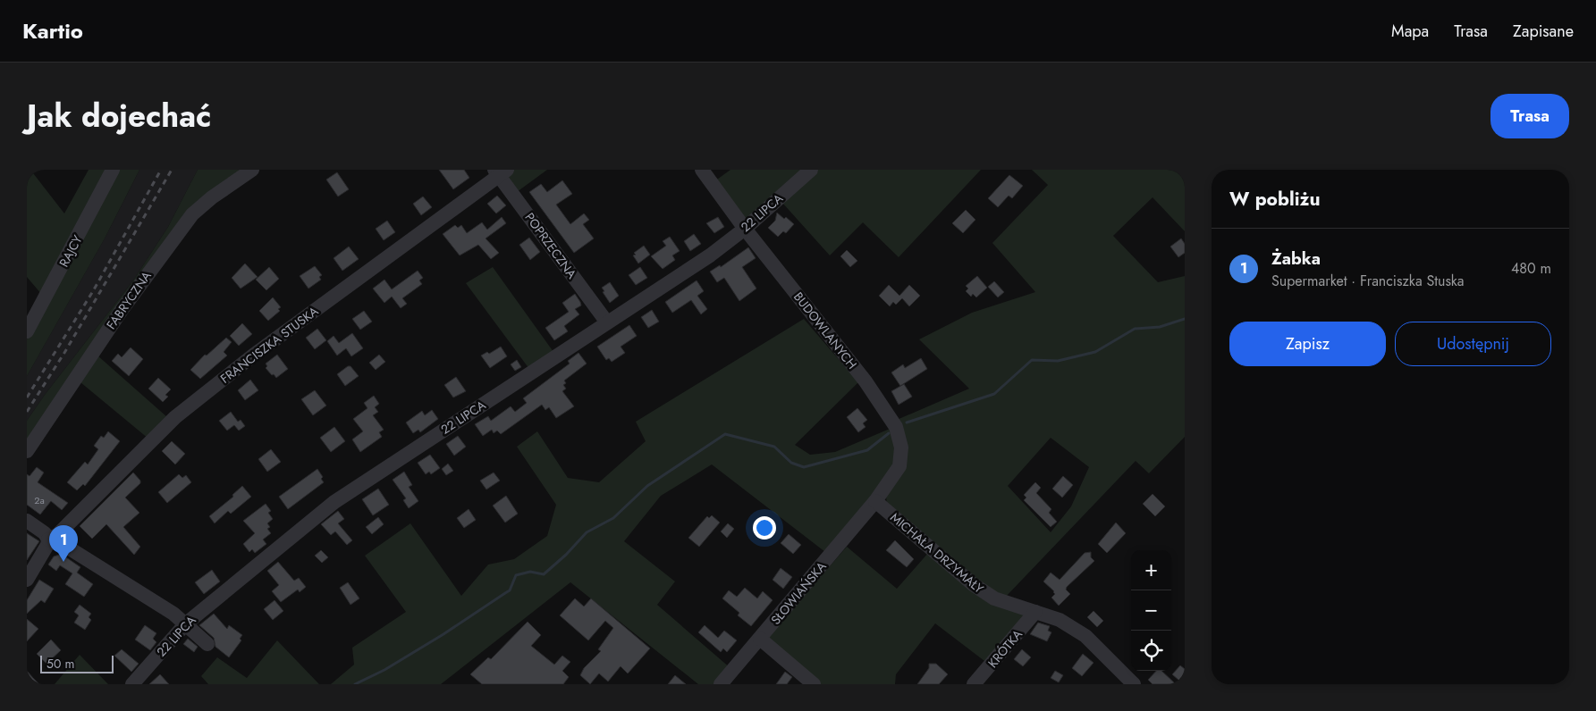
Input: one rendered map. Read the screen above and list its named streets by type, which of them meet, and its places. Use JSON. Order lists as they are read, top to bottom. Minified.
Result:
{"streets":{"street":["22 LIPCA","POPRZECZNA","RAJCY","FABRYCZNA","BUDOWLANYCH","FRANCISZKA STUSKA","MICHAŁA DRZYMAŁY","SŁOWIAŃSKA","KRÓTKA"]},"crossings":[["22 LIPCA","POPRZECZNA"],["22 LIPCA","BUDOWLANYCH"],["POPRZECZNA","FRANCISZKA STUSKA"],["BUDOWLANYCH","MICHAŁA DRZYMAŁY"],["BUDOWLANYCH","SŁOWIAŃSKA"],["MICHAŁA DRZYMAŁY","SŁOWIAŃSKA"],["MICHAŁA DRZYMAŁY","KRÓTKA"]],"house_numbers":["2a"],"scale_bar":"50 m","page":{"header":"Kartio","nav":["Mapa","Trasa","Zapisane"],"title":"Jak dojechać","buttons":["Trasa",["Zapisz","Udostępnij"]],"heading":"W pobliżu","list":[{"mark":"1","name":"Żabka","note":"Supermarket · Franciszka Stuska","value":"480 m"}],"pins":"1","map_buttons":["+","−"],"scale":"50 m"}}
